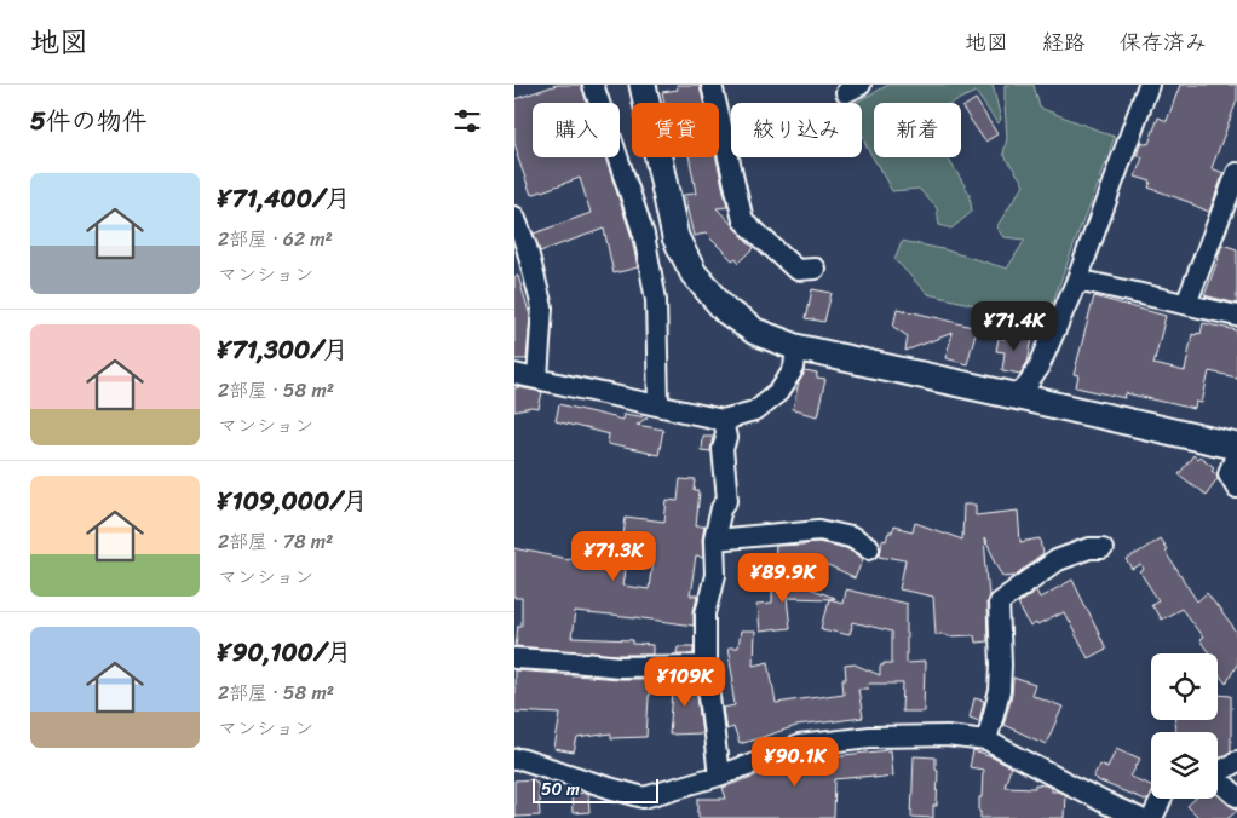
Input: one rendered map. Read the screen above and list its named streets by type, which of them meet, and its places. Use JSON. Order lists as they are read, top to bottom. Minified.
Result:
{"scale_bar":"50 m","page":{"header":"地図","nav":["地図","経路","保存済み"],"heading":"5件の物件","chip":["購入","賃貸","絞り込み","新着"],"list":[{"name":"¥71,400/月","note":"2部屋 · 62 m² · マンション"},{"name":"¥71,300/月","note":"2部屋 · 58 m² · マンション"},{"name":"¥109,000/月","note":"2部屋 · 78 m² · マンション"},{"name":"¥90,100/月","note":"2部屋 · 58 m² · マンション"}],"price":["¥71.4K","¥71.3K","¥89.9K","¥109K","¥90.1K"],"scale":"50 m"}}
